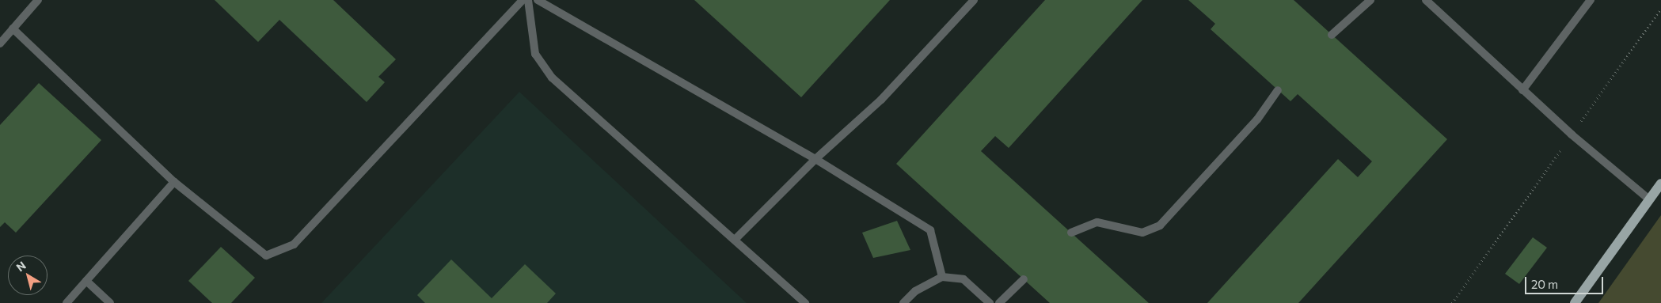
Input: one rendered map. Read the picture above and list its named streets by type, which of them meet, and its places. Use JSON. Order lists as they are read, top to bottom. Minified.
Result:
{"scale_bar":"20 m","north":"top left"}
